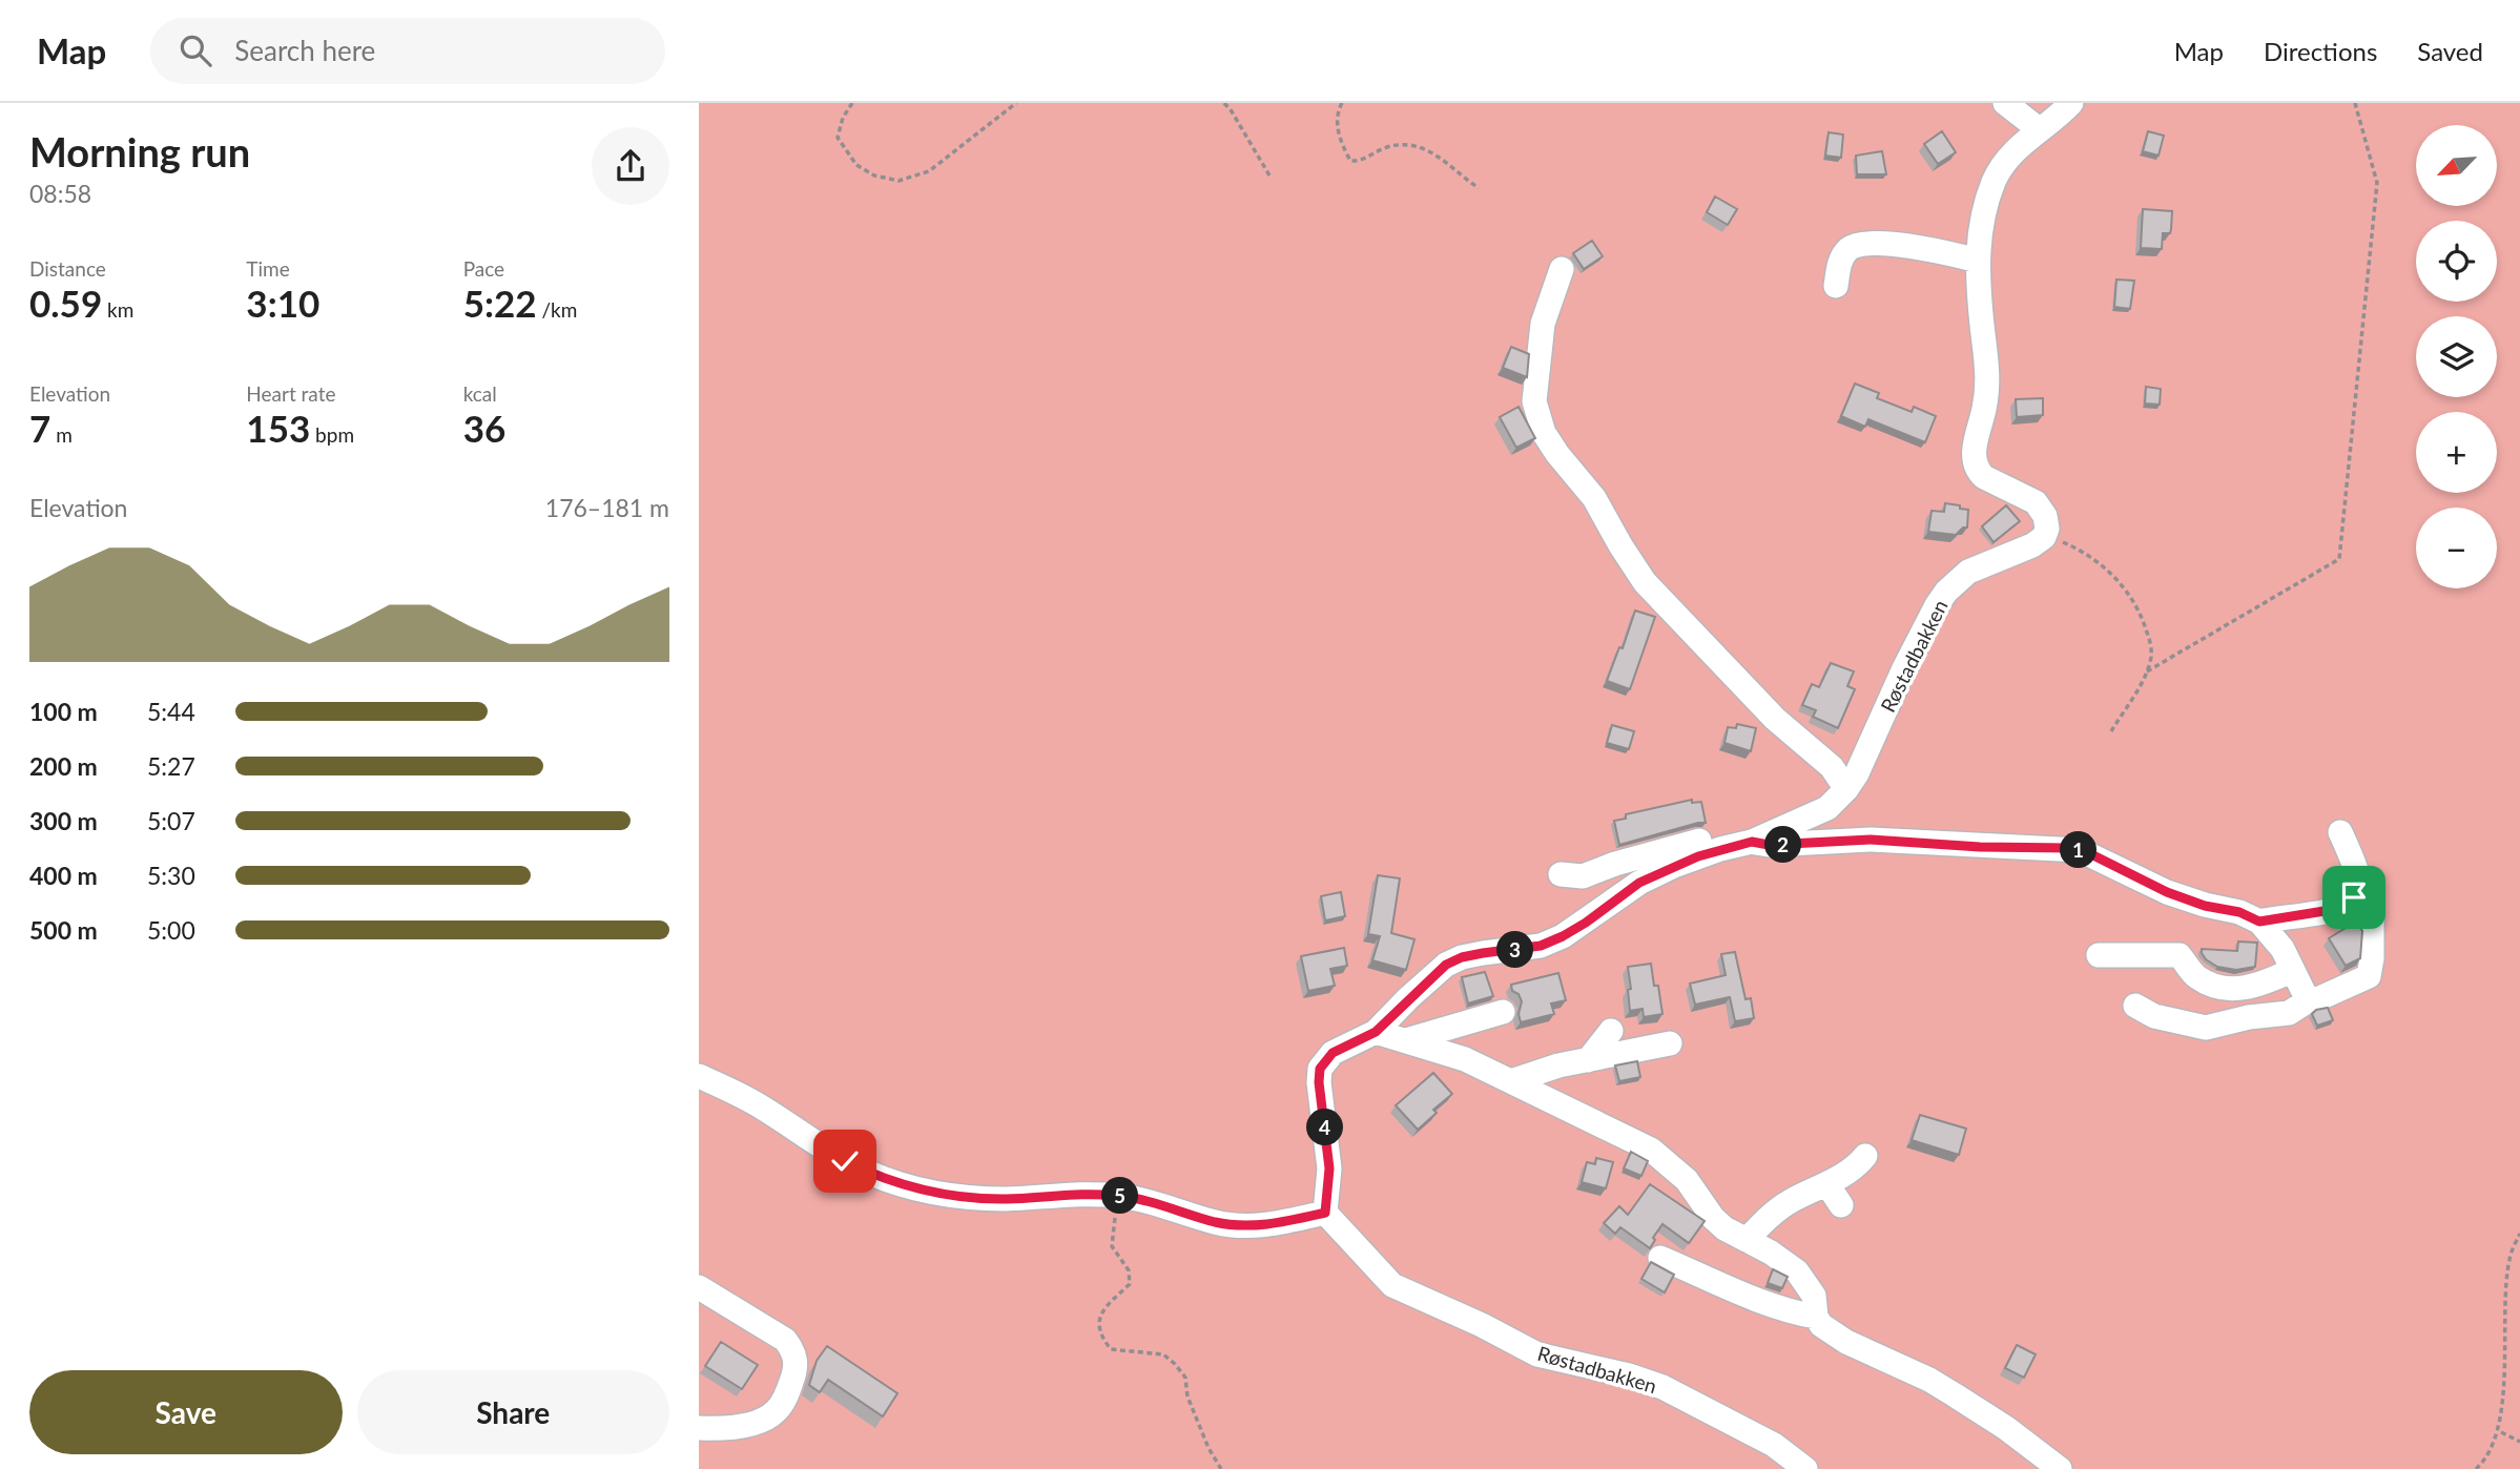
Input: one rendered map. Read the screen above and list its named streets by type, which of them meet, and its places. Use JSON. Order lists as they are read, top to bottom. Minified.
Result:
{"streets":{"street":["Røstadbakken"]},"north":"bottom left","page":{"header":"Map","search":"Search here","nav":["Map","Directions","Saved"],"heading":["Morning run","08:58"],"map_buttons":["+","−"],"stats":[["Distance","0.59 km"],["Time","3:10"],["Pace","5:22 /km"],["Elevation","7 m"],["Heart rate","153 bpm"],["kcal","36"]],"chart":["Elevation","176–181 m"],"list":[{"name":"100 m","note":"5:44"},{"name":"200 m","note":"5:27"},{"name":"300 m","note":"5:07"},{"name":"400 m","note":"5:30"},{"name":"500 m","note":"5:00"}],"pins":["2","1","3","4","5"],"buttons":["Save","Share"]}}
